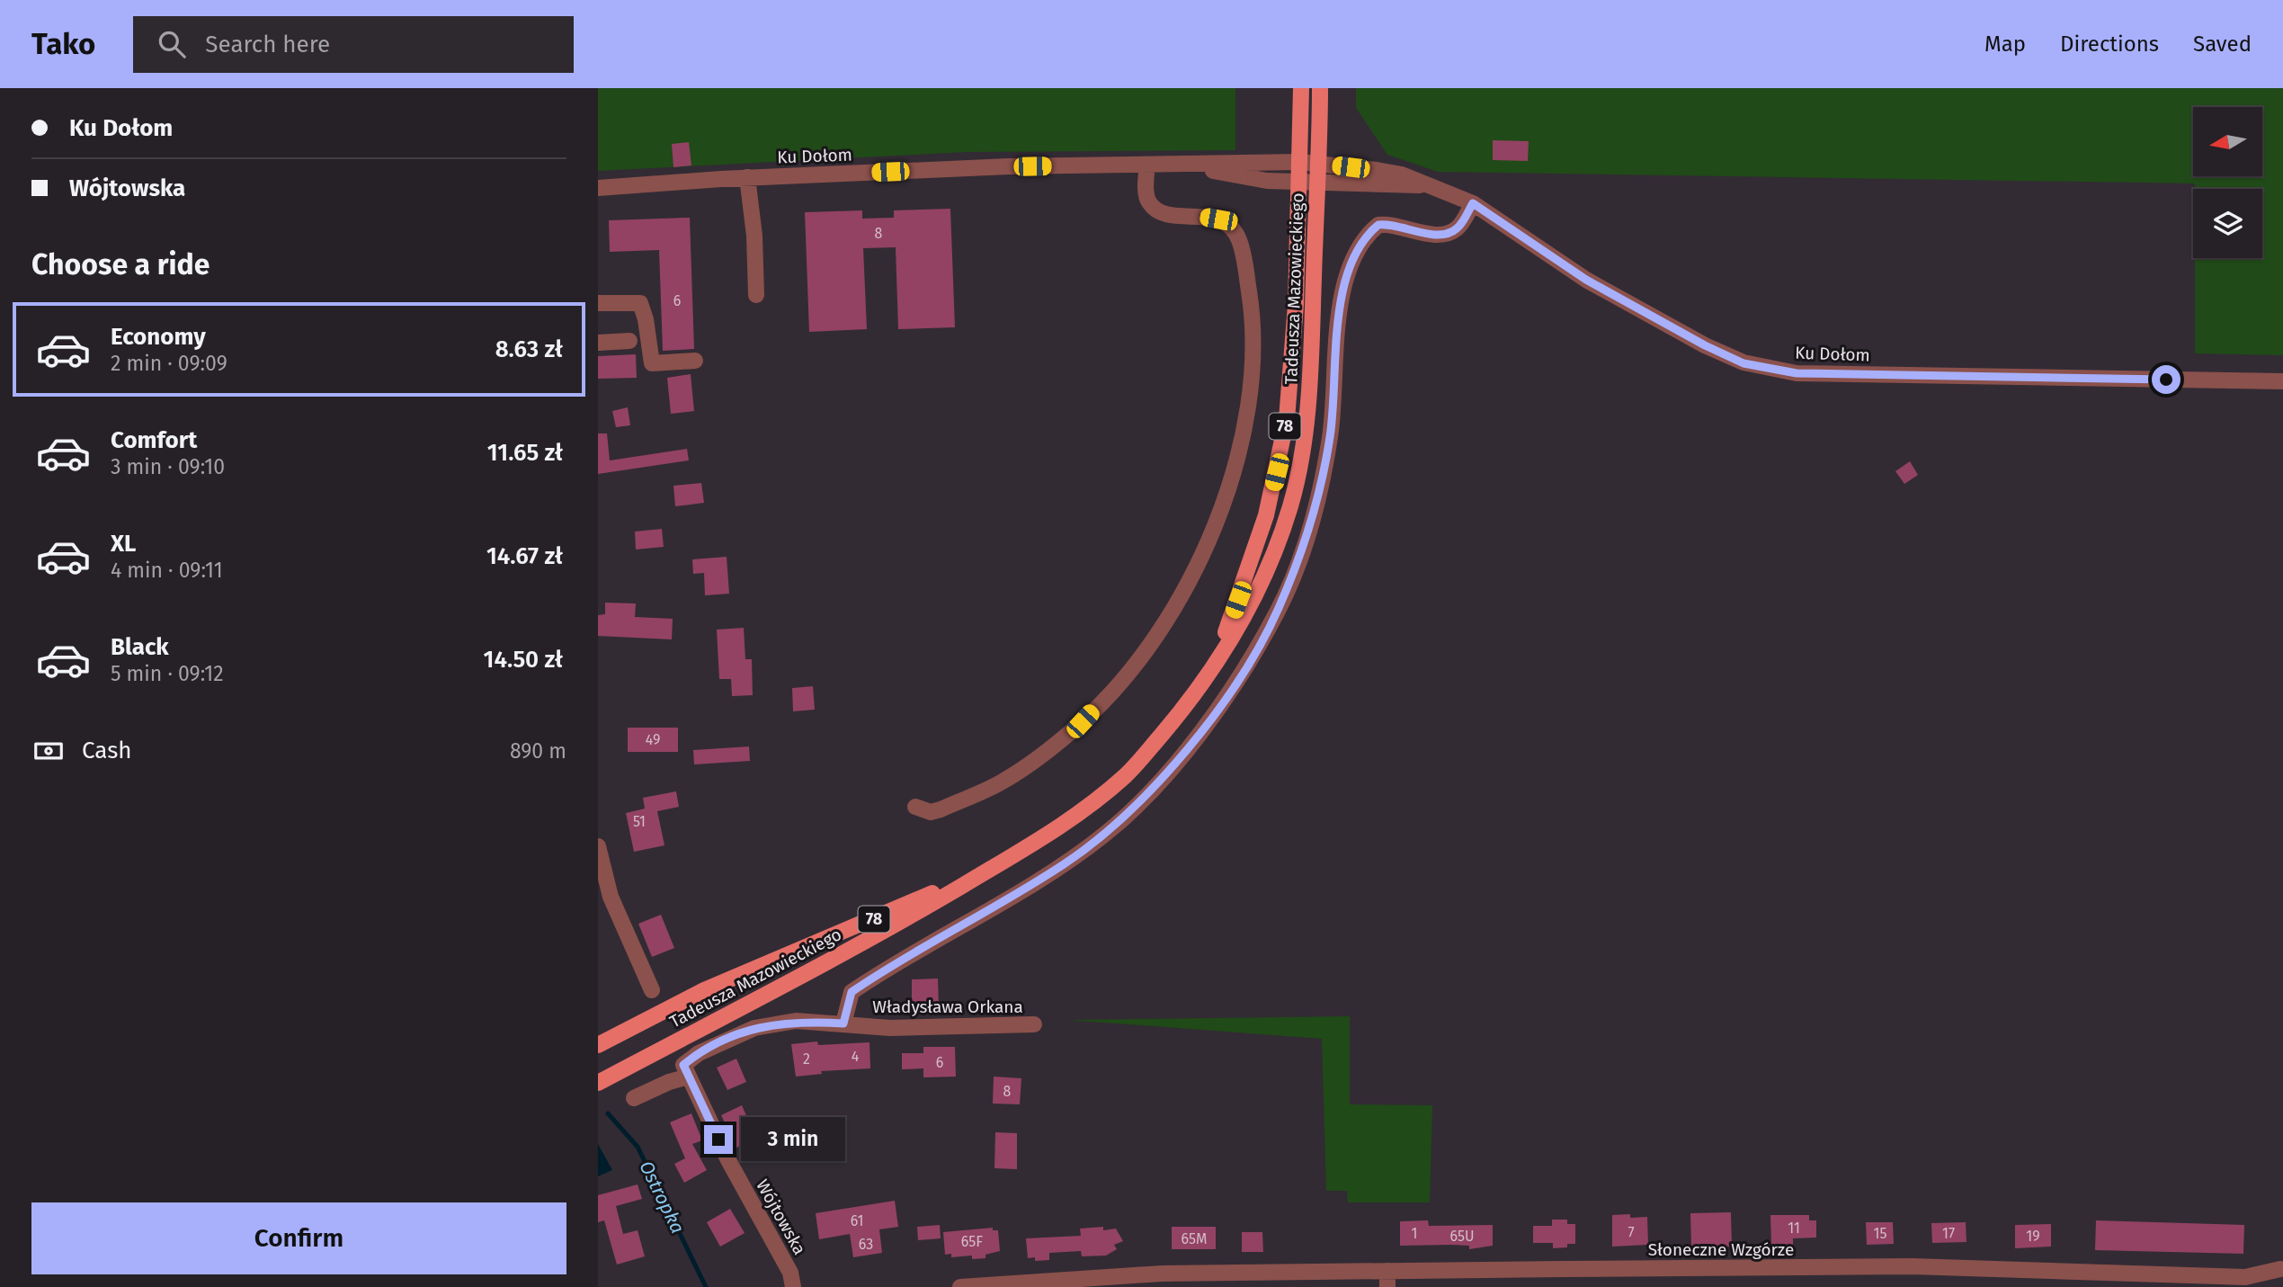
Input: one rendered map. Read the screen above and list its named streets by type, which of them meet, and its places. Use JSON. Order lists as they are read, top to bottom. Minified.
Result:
{"streets":{"main road":["Tadeusza Mazowieckiego","78"],"street":["Ku Dołom","Władysława Orkana","Wójtowska","Słoneczne Wzgórze"]},"crossings":[["Ku Dołom","Tadeusza Mazowieckiego"],["Władysława Orkana","Wójtowska"]],"water":["Ostropka"],"house_numbers":["8","6","49","51","4","2","6","8","61","11","7","1","15","17","65U","19","65M","65F","63"],"north":"left","page":{"header":"Tako","search":"Search here","nav":["Map","Directions","Saved"],"banner":["Ku Dołom","Wójtowska"],"heading":"Choose a ride","list":[{"name":"Economy","note":"2 min · 09:09","value":"8.63 zł"},{"name":"Comfort","note":"3 min · 09:10","value":"11.65 zł"},{"name":"XL","note":"4 min · 09:11","value":"14.67 zł"},{"name":"Black","note":"5 min · 09:12","value":"14.50 zł"}],"pay":["Cash","890 m"],"bubble":"3 min","buttons":"Confirm"}}
